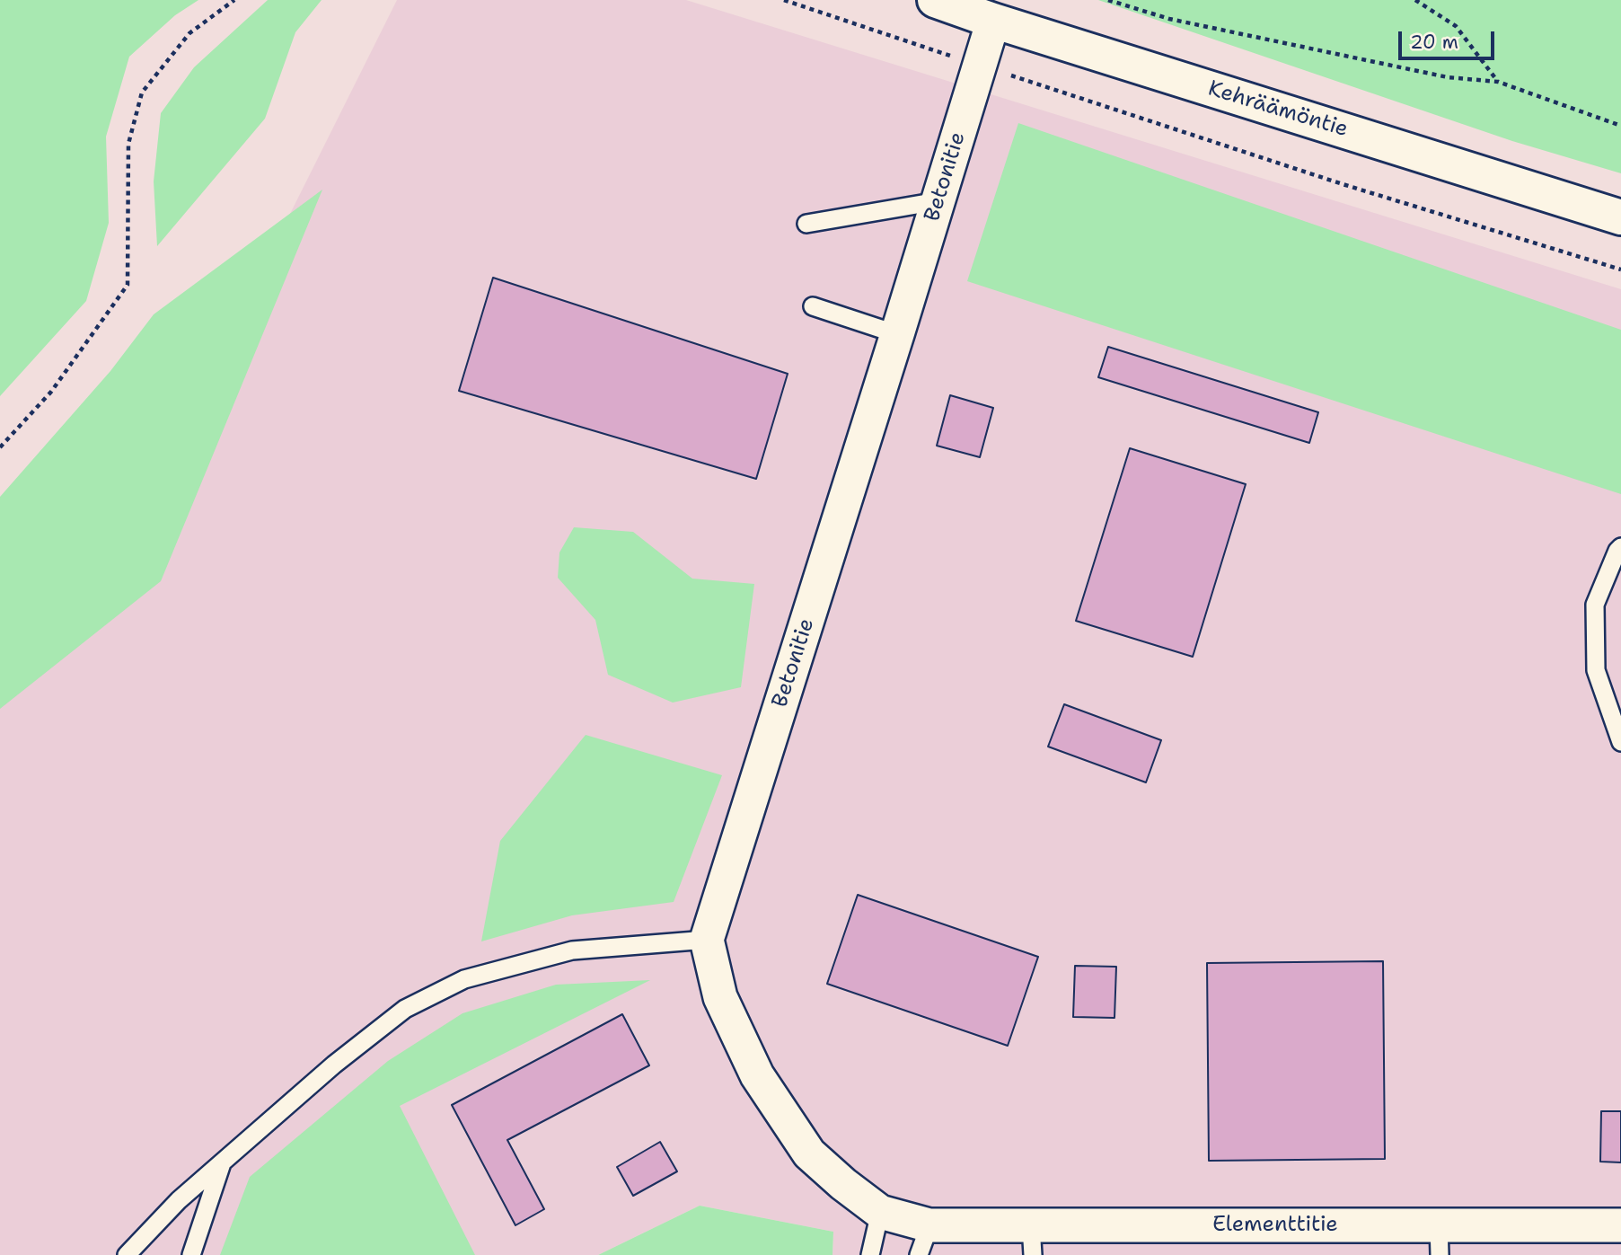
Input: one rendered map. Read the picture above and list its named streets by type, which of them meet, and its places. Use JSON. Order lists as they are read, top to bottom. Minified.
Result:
{"streets":{"street":["Kehräämöntie","Betonitie","Elementtitie"]},"crossings":[["Kehräämöntie","Betonitie"]],"scale_bar":"20 m"}
